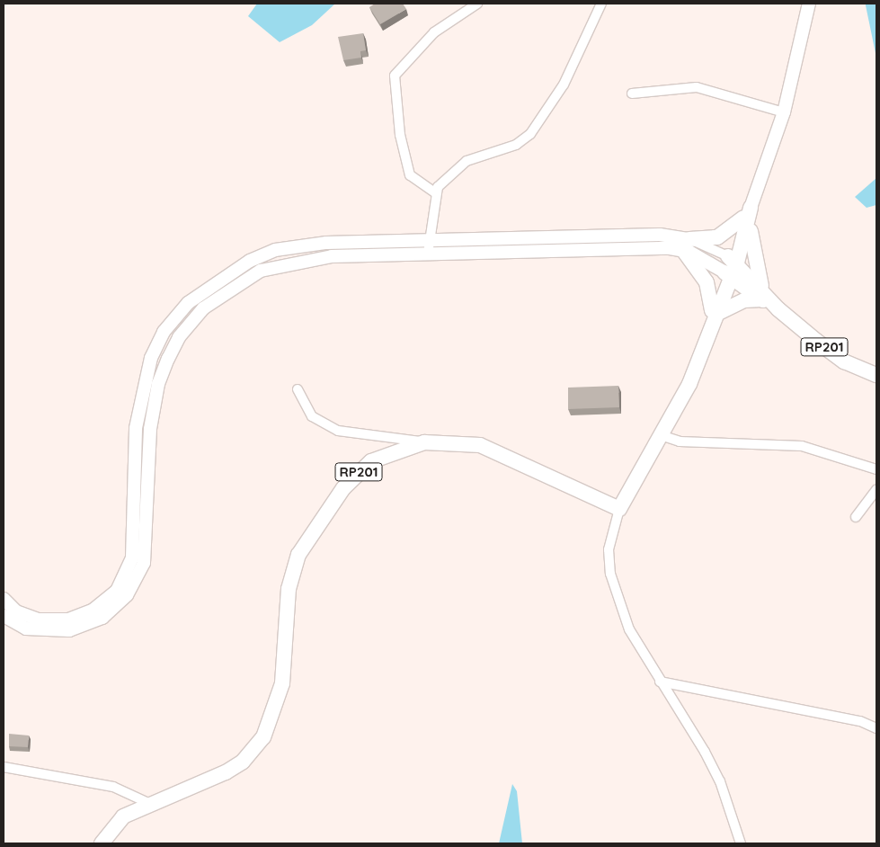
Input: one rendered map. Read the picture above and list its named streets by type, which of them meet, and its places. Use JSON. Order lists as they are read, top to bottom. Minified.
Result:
{"streets":{"main road":["RP201"]}}
